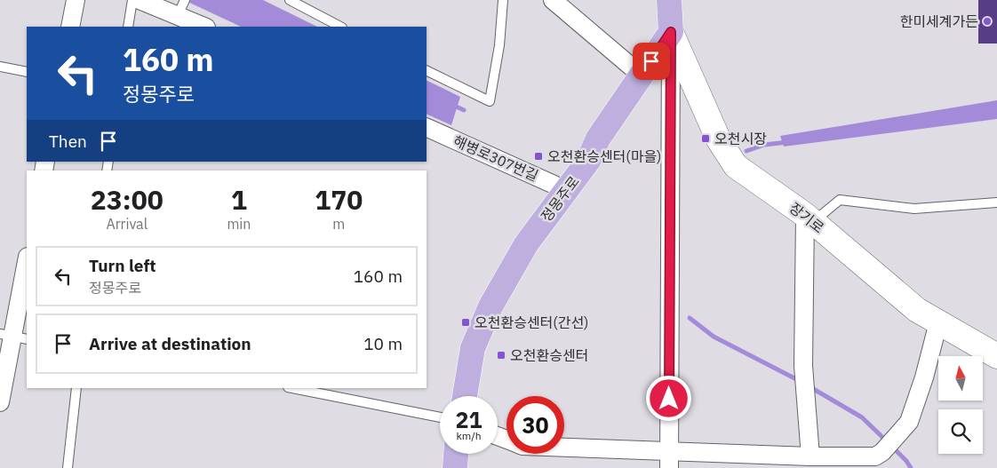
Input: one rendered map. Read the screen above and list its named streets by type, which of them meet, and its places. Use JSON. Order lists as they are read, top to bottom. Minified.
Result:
{"streets":{"main road":["정몽주로","장기로"],"street":["해병로307번길"]},"crossings":[["해병로307번길","정몽주로"],["정몽주로","장기로"]],"places":{"other":["한미세계가든"],"transit":["오천시장","오천환승센터(마을)","오천환승센터(간선)","오천환승센터"]},"north":"top","page":{"turn":["160 m","정몽주로"],"then":"Then","eta":["23:00","Arrival","1","min","170","m"],"list":[{"name":"Turn left","note":"정몽주로","value":"160 m"},{"name":"Arrive at destination","value":"10 m"}],"speed":"21 km/h","limit":"30"}}
